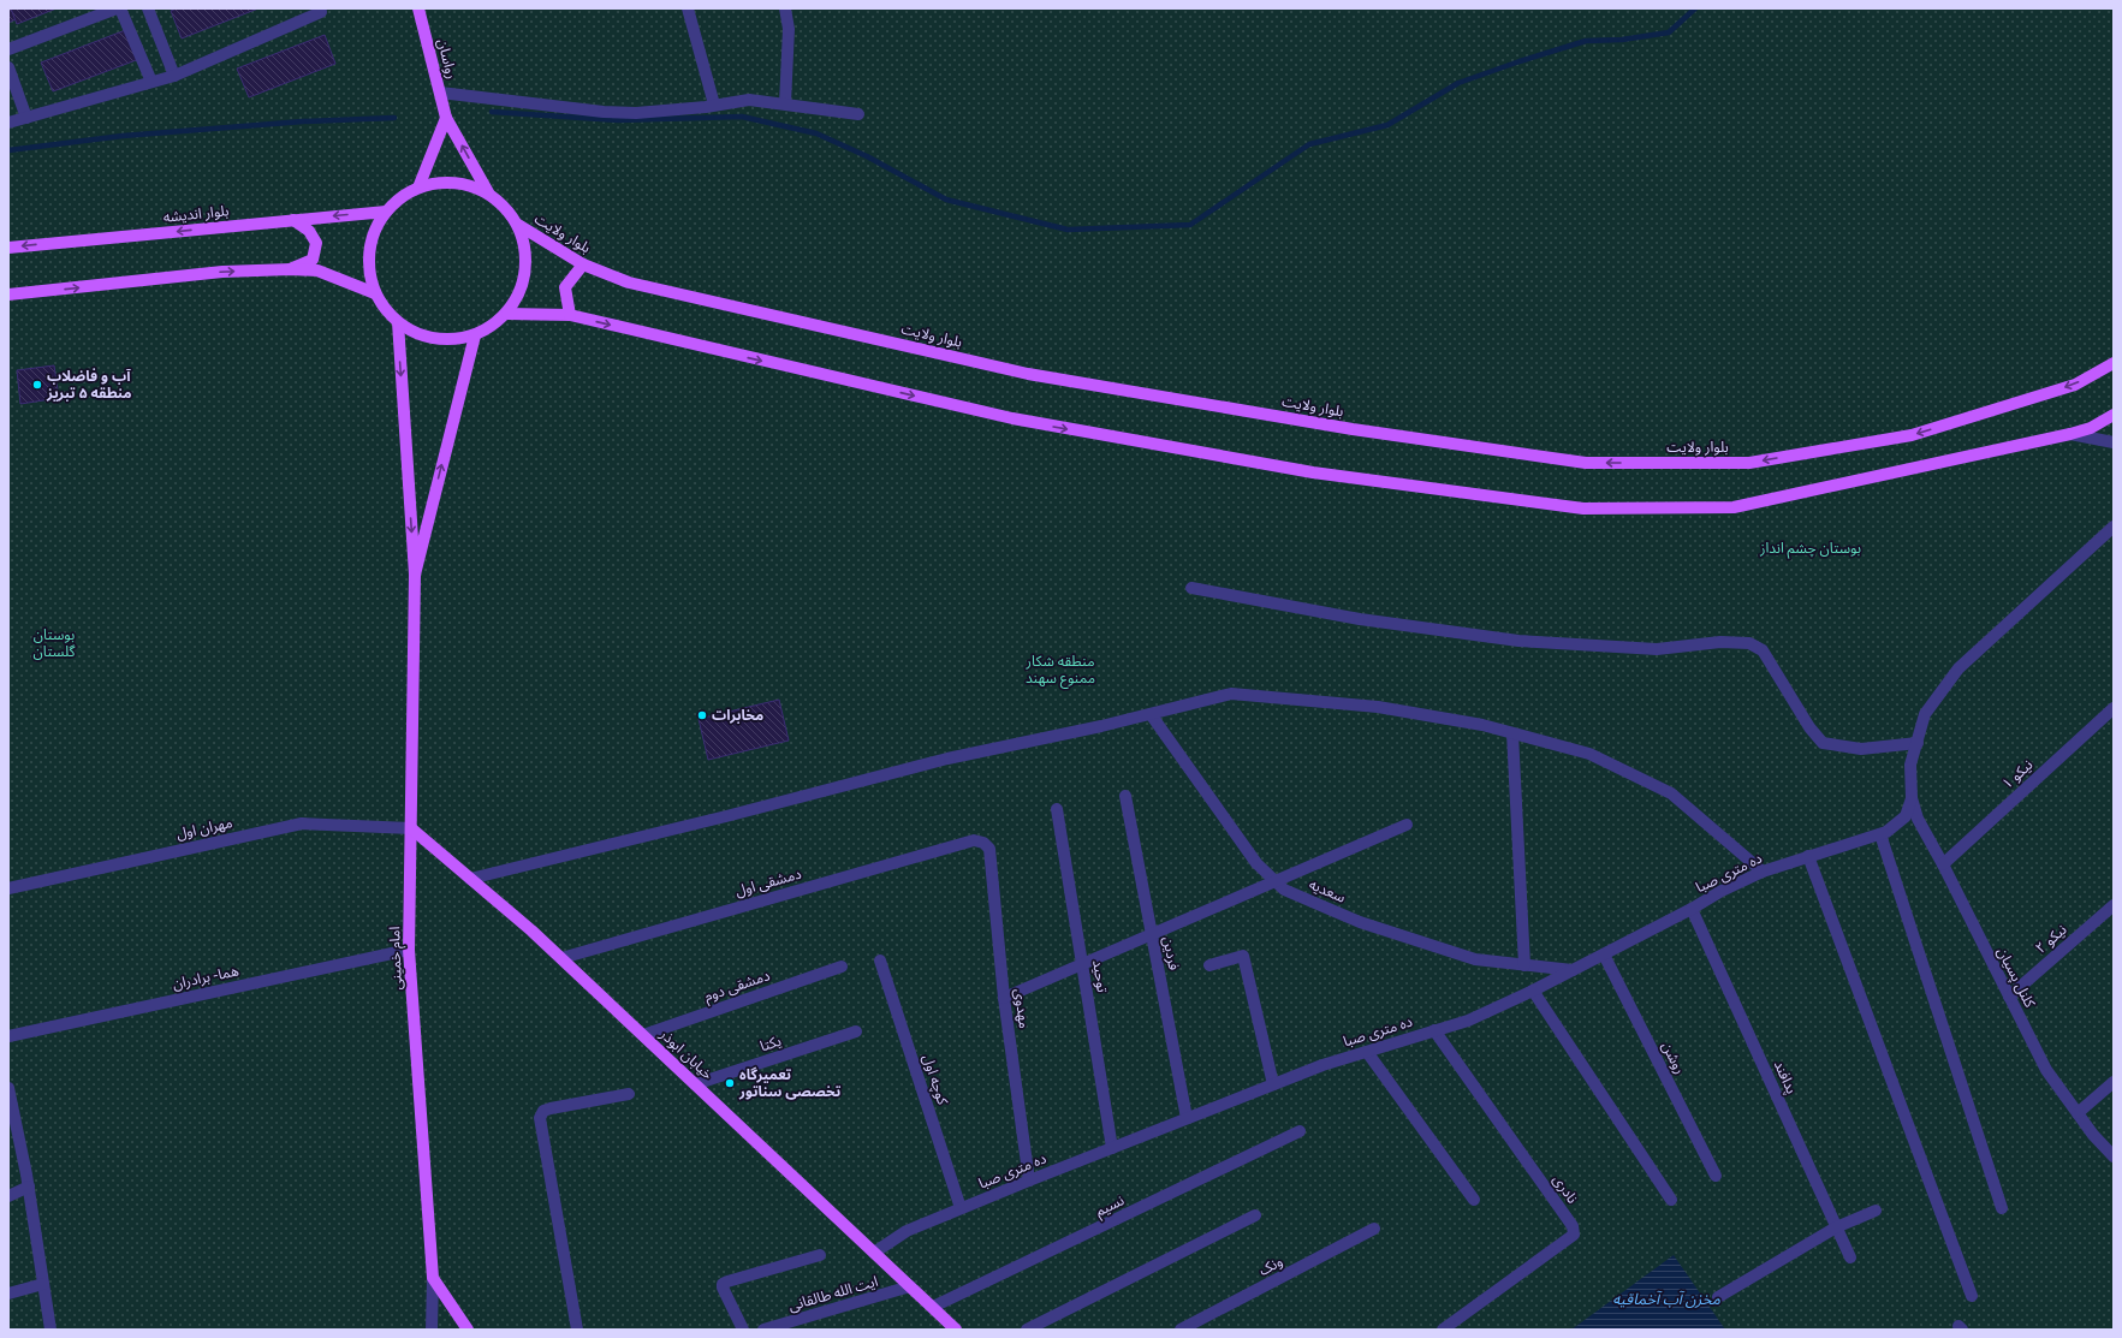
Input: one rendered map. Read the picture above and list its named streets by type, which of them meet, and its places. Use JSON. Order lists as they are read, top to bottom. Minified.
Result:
{"streets":{"main road":["رواسان","بلوار اندیشه","بلوار ولایت","امام خمینی","خیابان ابوذر"],"street":["نیکو ۱","مهران اول","ده متری صبا","دمشقی اول","سعدیه","نیکو ۲","فردین","توحید","هما- برادران","کلنل پسیان","دمشقی دوم","مهدوی","یکتا","روشن","پدافند","کوچه اول","نادری","نسیم","ونک","ایت الله طالقانی"]},"crossings":[["رواسان","بلوار اندیشه"],["رواسان","بلوار ولایت"],["بلوار اندیشه","بلوار ولایت"],["نیکو ۱","کلنل پسیان"],["مهران اول","امام خمینی"],["مهران اول","خیابان ابوذر"],["ده متری صبا","سعدیه"],["ده متری صبا","فردین"],["ده متری صبا","توحید"],["ده متری صبا","مهدوی"],["ده متری صبا","خیابان ابوذر"],["ده متری صبا","روشن"],["ده متری صبا","پدافند"],["ده متری صبا","کوچه اول"],["ده متری صبا","نادری"],["دمشقی اول","مهدوی"],["دمشقی اول","خیابان ابوذر"],["نیکو ۲","کلنل پسیان"],["امام خمینی","هما- برادران"],["امام خمینی","خیابان ابوذر"],["دمشقی دوم","خیابان ابوذر"],["یکتا","خیابان ابوذر"],["خیابان ابوذر","نسیم"],["خیابان ابوذر","ایت الله طالقانی"]],"one_way":["رواسان"],"water":["مخزن آب آخماقیه"],"parks":["بوستان چشم انداز","بوستان گلستان","منطقه شکار ممنوع سهند"],"places":["آب و فاضلاب منطقه ۵ تبریز","مخابرات","تعمیرگاه تخصصی سناتور"]}
